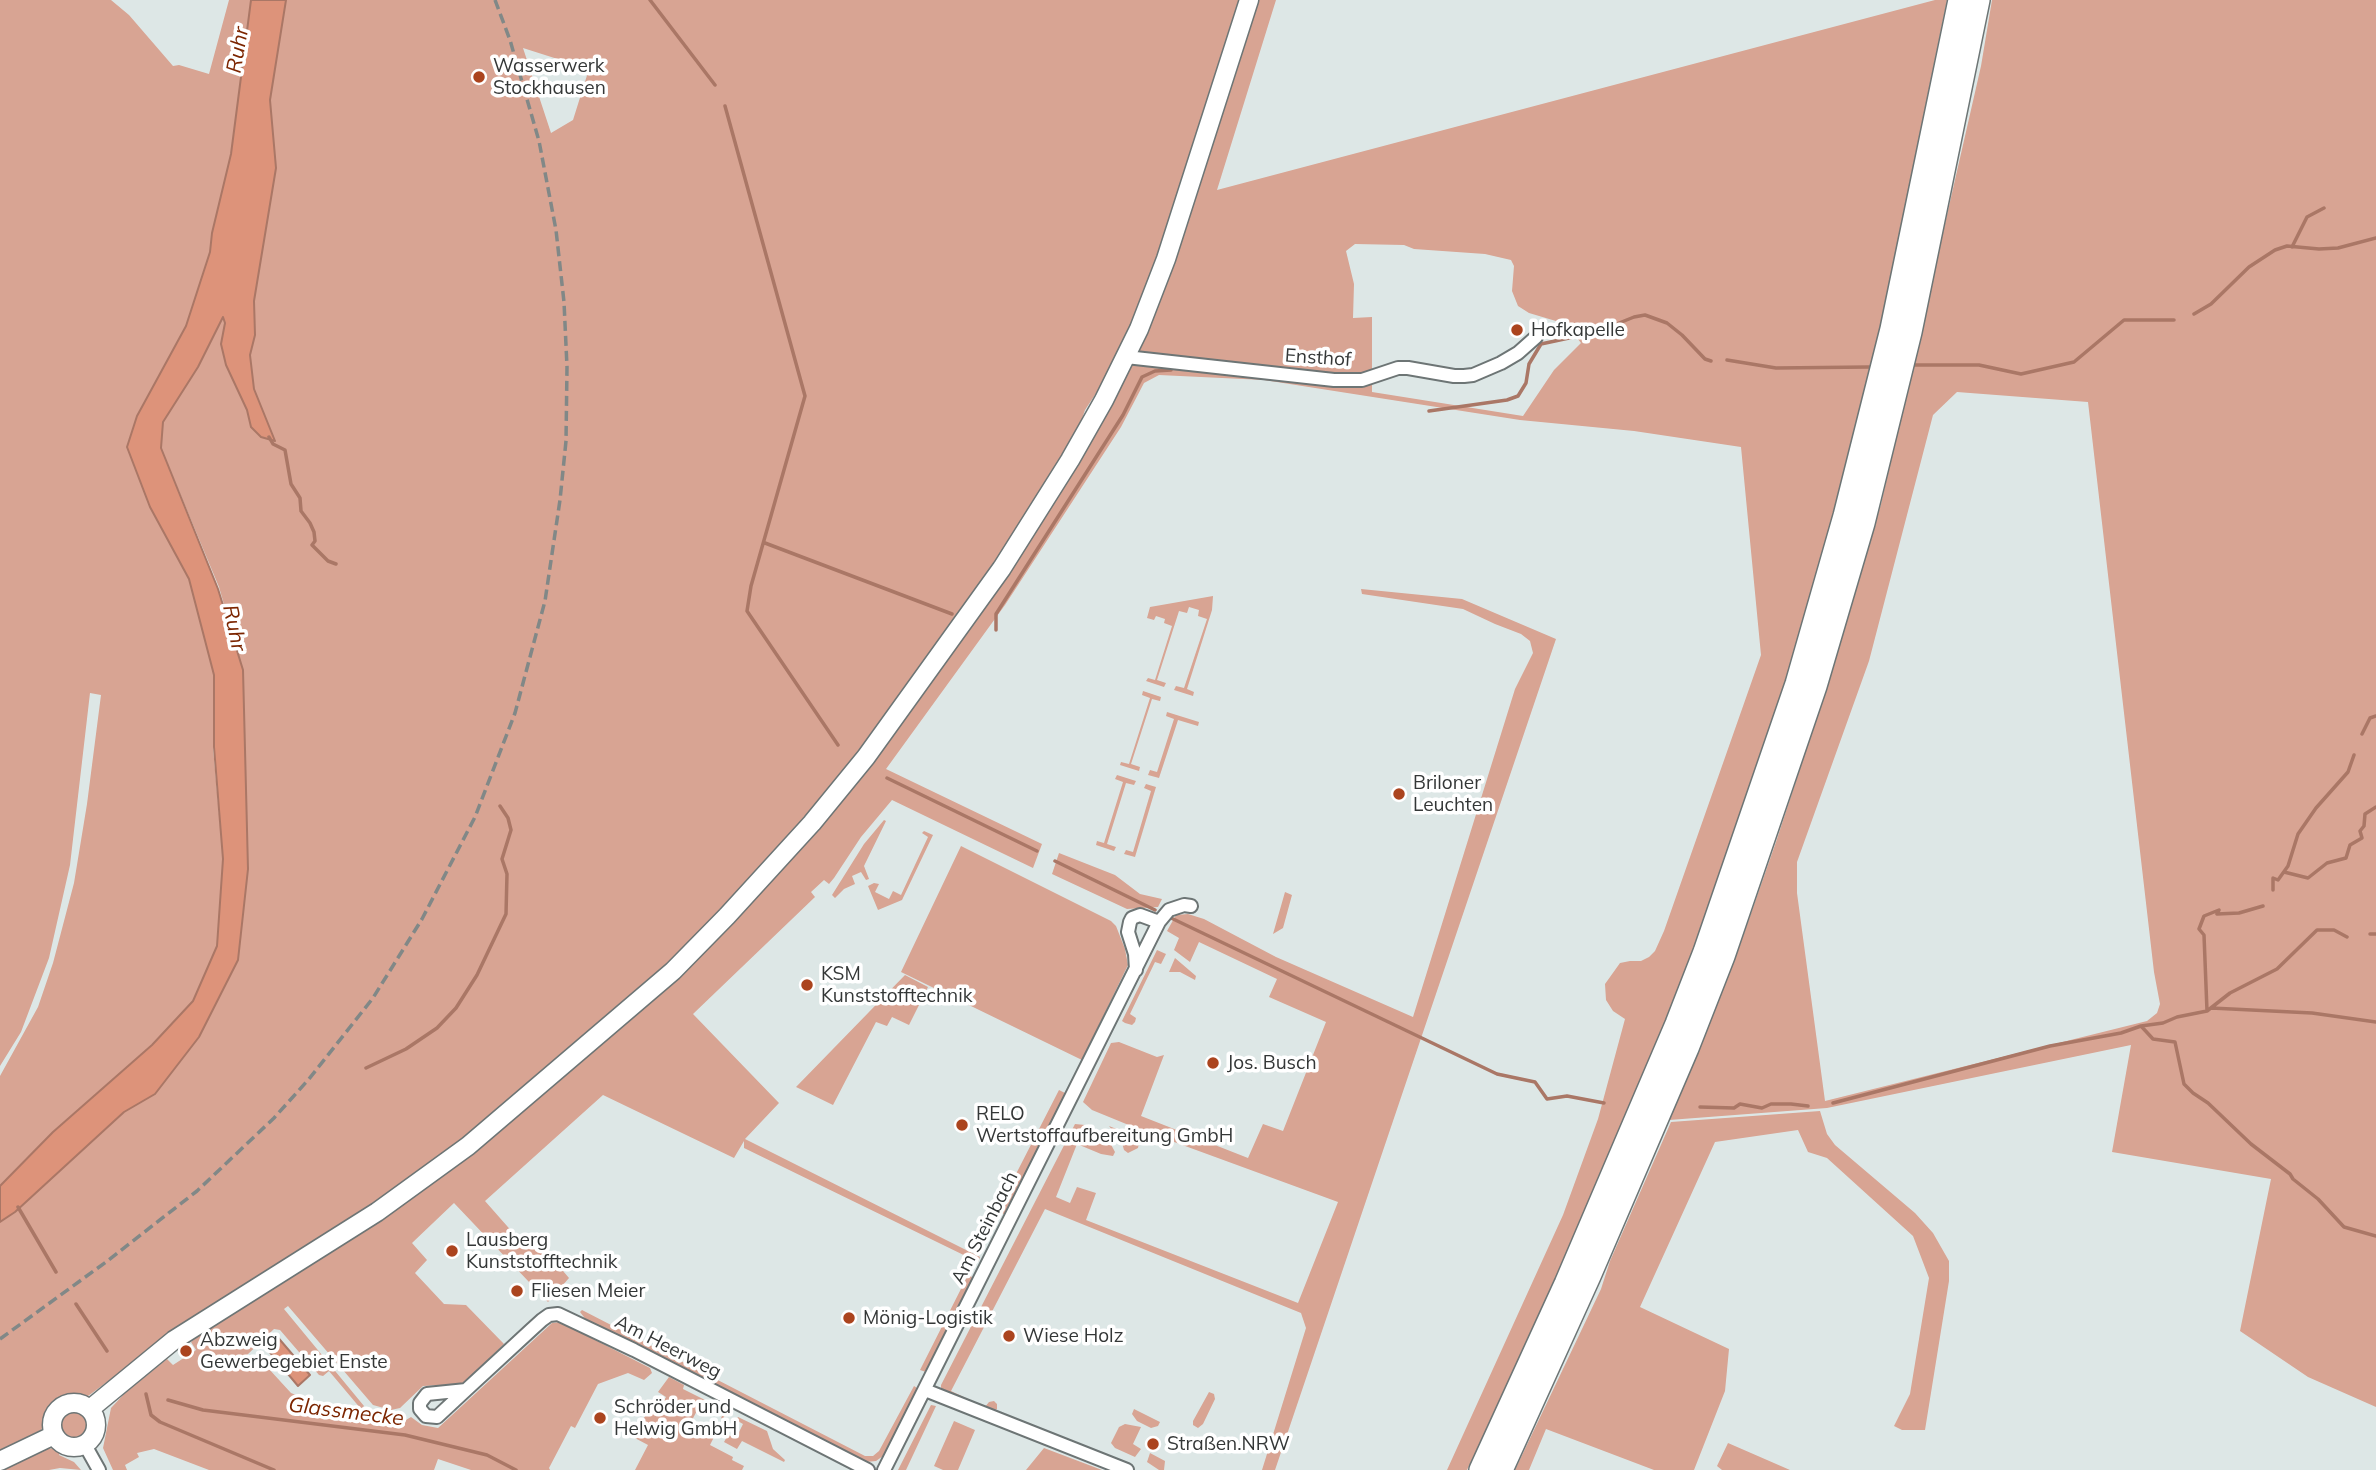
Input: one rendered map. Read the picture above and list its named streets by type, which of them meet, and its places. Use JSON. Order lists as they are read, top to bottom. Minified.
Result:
{"streets":{"street":["Ensthof","Am Steinbach","Am Heerweg"]},"water":["Ruhr","Glassmecke"],"places":["Wasserwerk Stockhausen","Hofkapelle","Briloner Leuchten","KSM Kunststofftechnik","Jos. Busch","RELO Wertstoffaufbereitung GmbH","Lausberg Kunststofftechnik","Fliesen Meier","Mönig-Logistik","Wiese Holz","Abzweig Gewerbegebiet Enste","Schröder und Helwig GmbH","Straßen.NRW"]}
